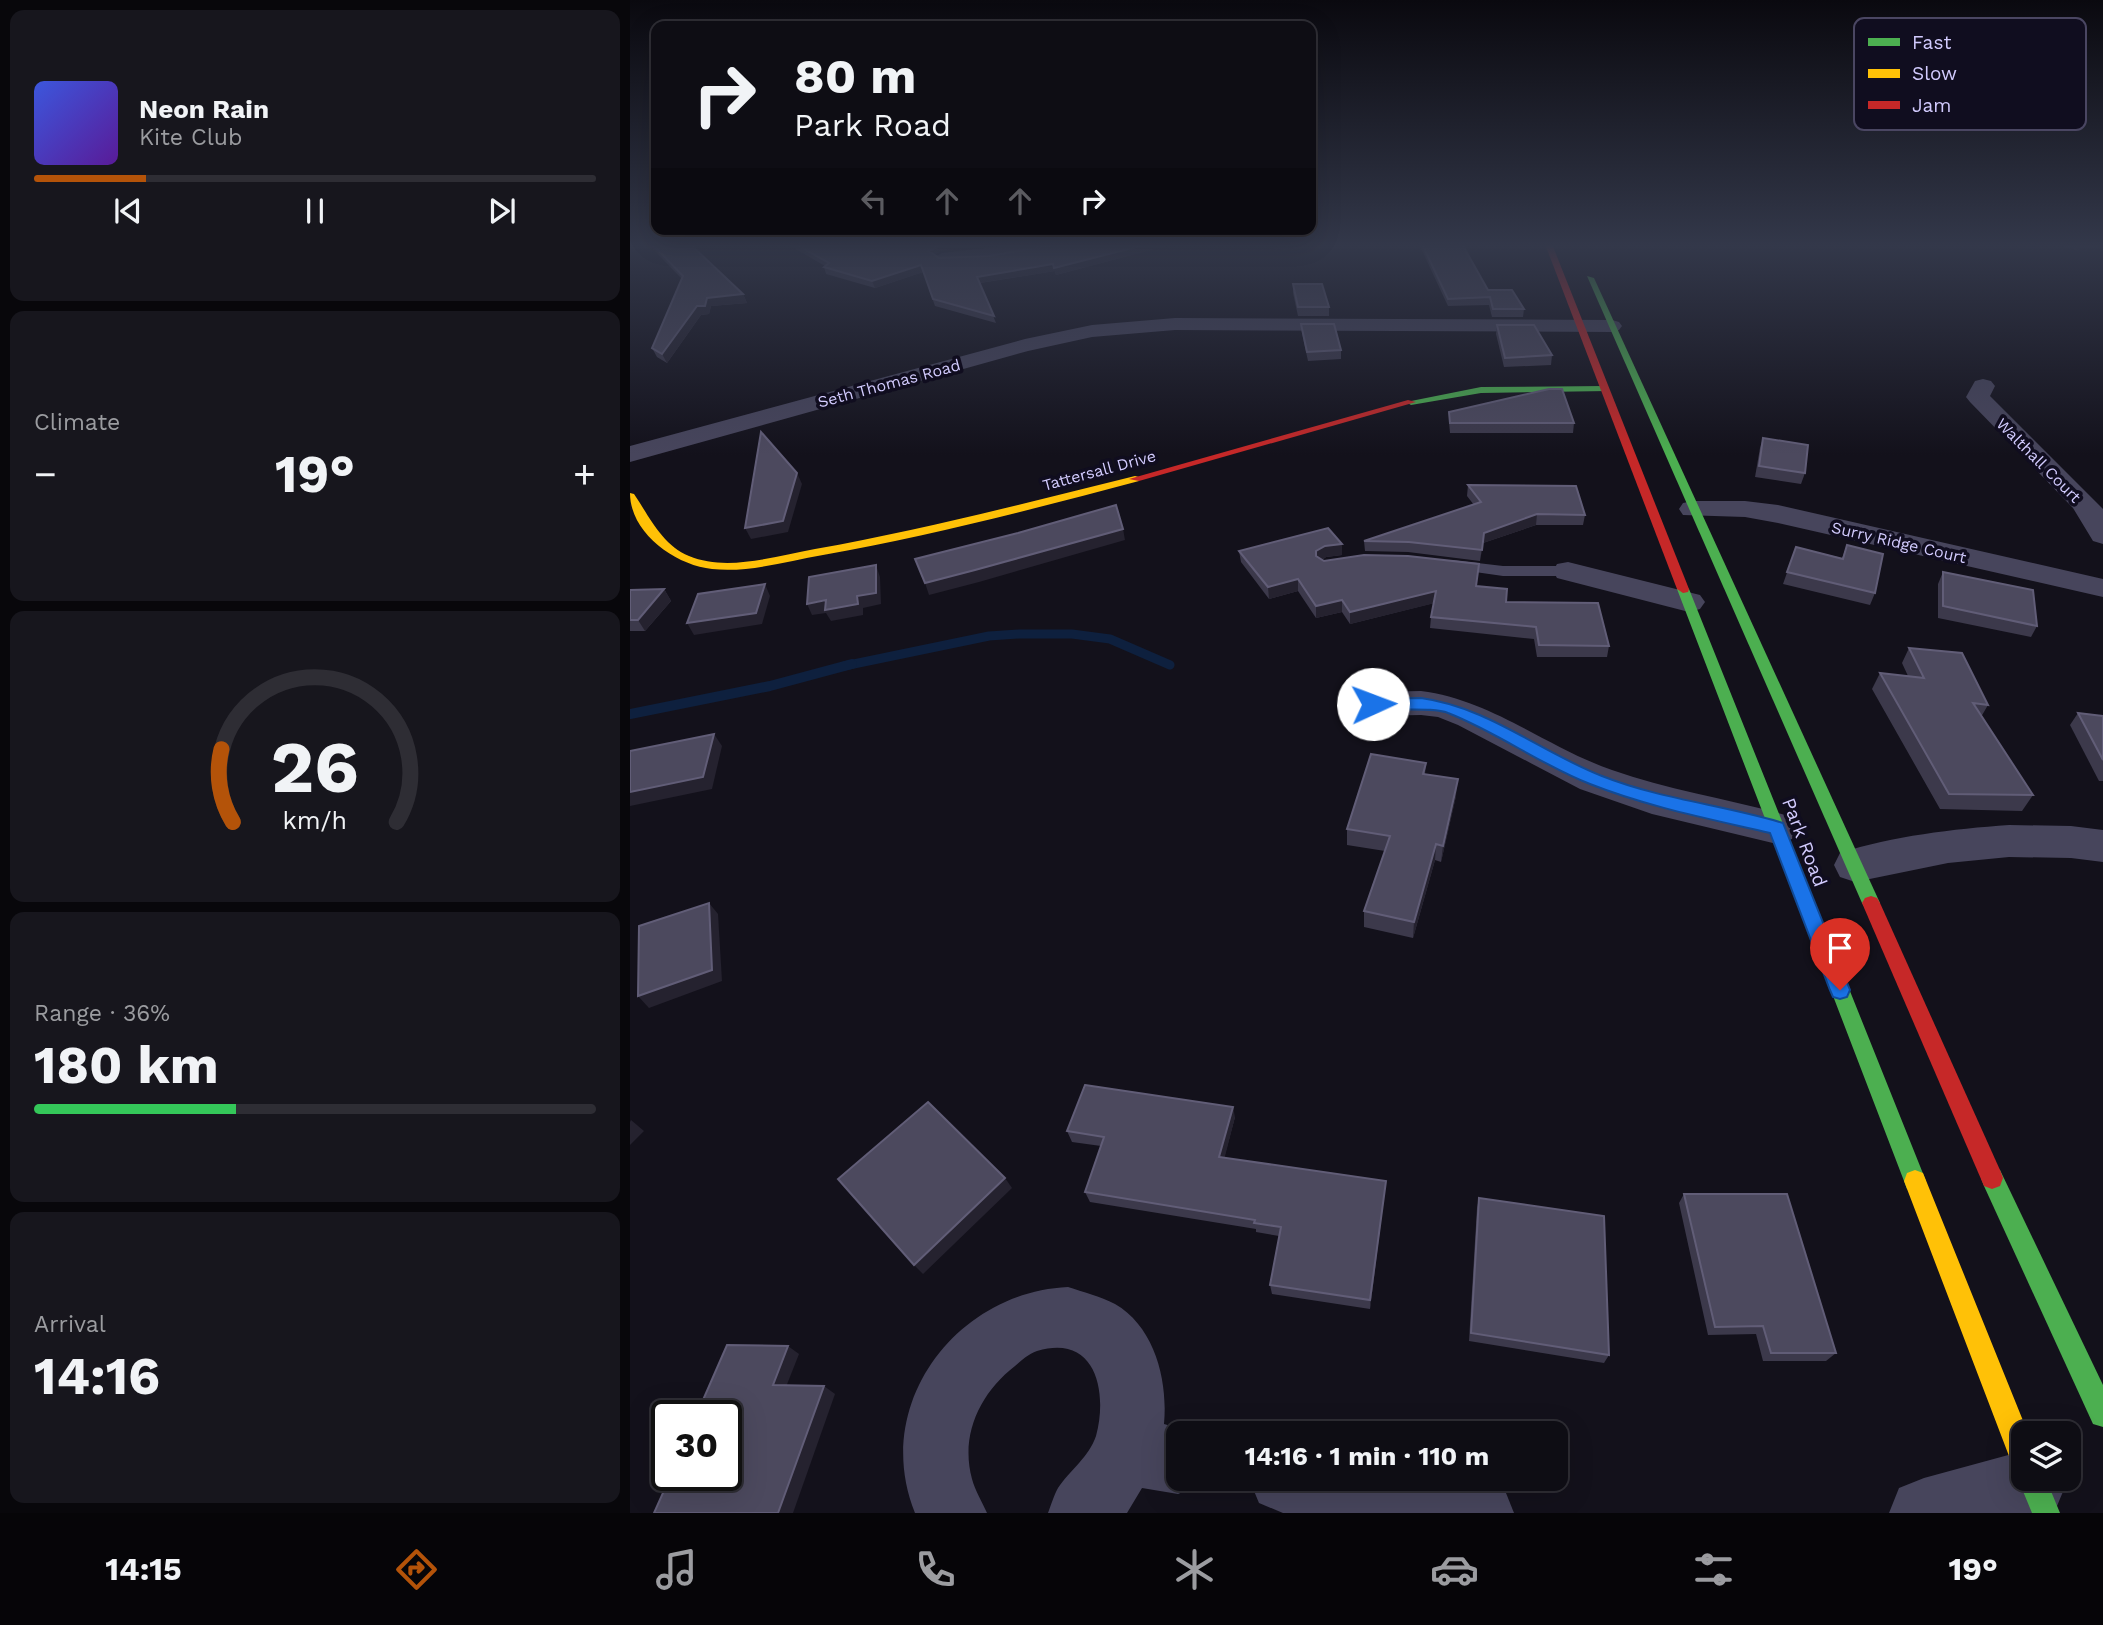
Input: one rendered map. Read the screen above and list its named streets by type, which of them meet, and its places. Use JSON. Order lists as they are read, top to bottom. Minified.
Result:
{"streets":{"main road":["Tattersall Drive","Park Road"],"street":["Seth Thomas Road","Walthall Court","Surry Ridge Court"]},"crossings":[["Seth Thomas Road","Park Road"],["Tattersall Drive","Park Road"],["Surry Ridge Court","Park Road"]],"legend":["Fast","Slow","Jam"],"page":{"turn":["80 m","Park Road"],"song":["Neon Rain","Kite Club"],"tile":["Climate",["Range · 36%","180 km"],["Arrival","14:16"]],"heat":["−","19°","+"],"limit":"30","trip":"14:16 · 1 min · 110 m","tabs":["14:15","19°"],"gauge":["26","km/h"]}}
